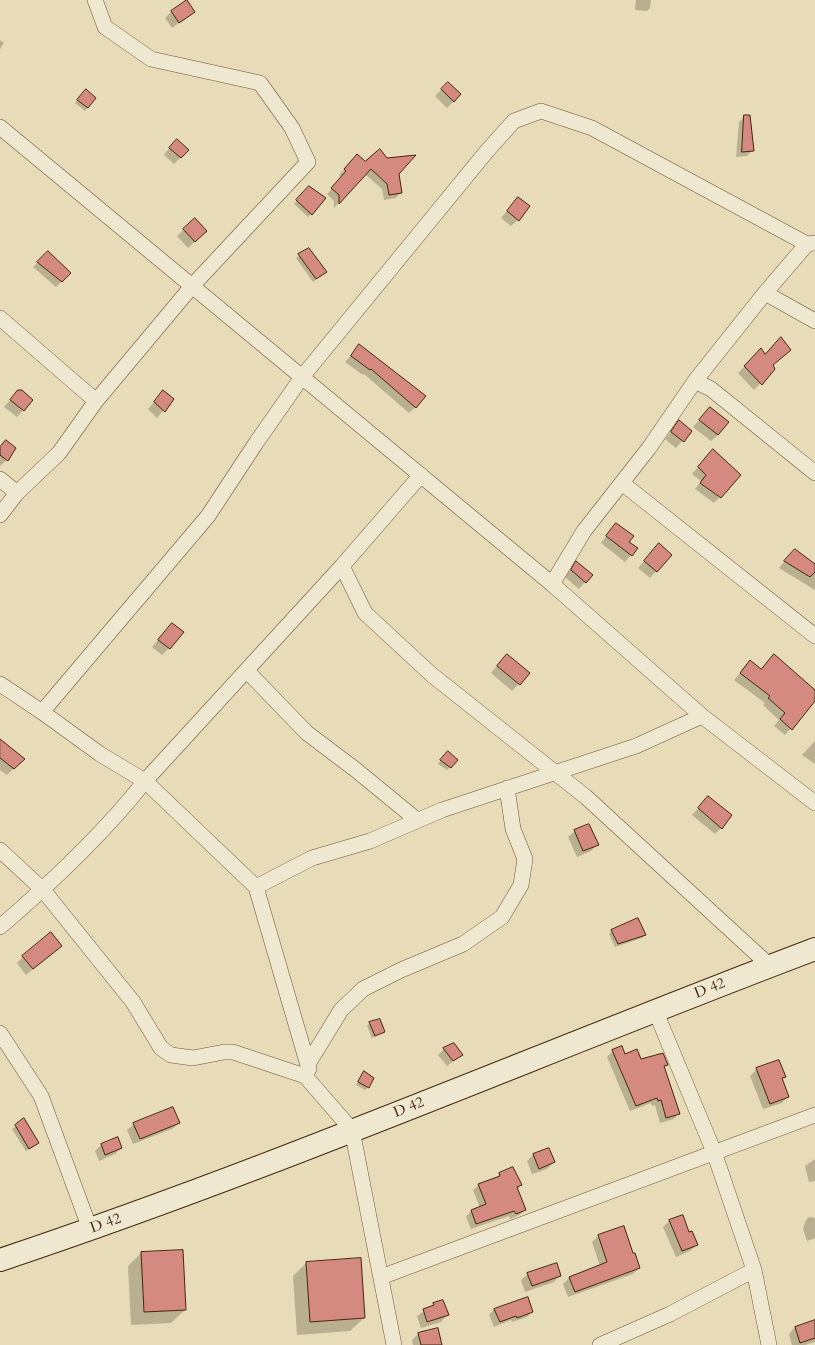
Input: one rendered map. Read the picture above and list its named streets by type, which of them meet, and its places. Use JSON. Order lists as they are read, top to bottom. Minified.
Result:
{"streets":{"street":["D 42"]}}
